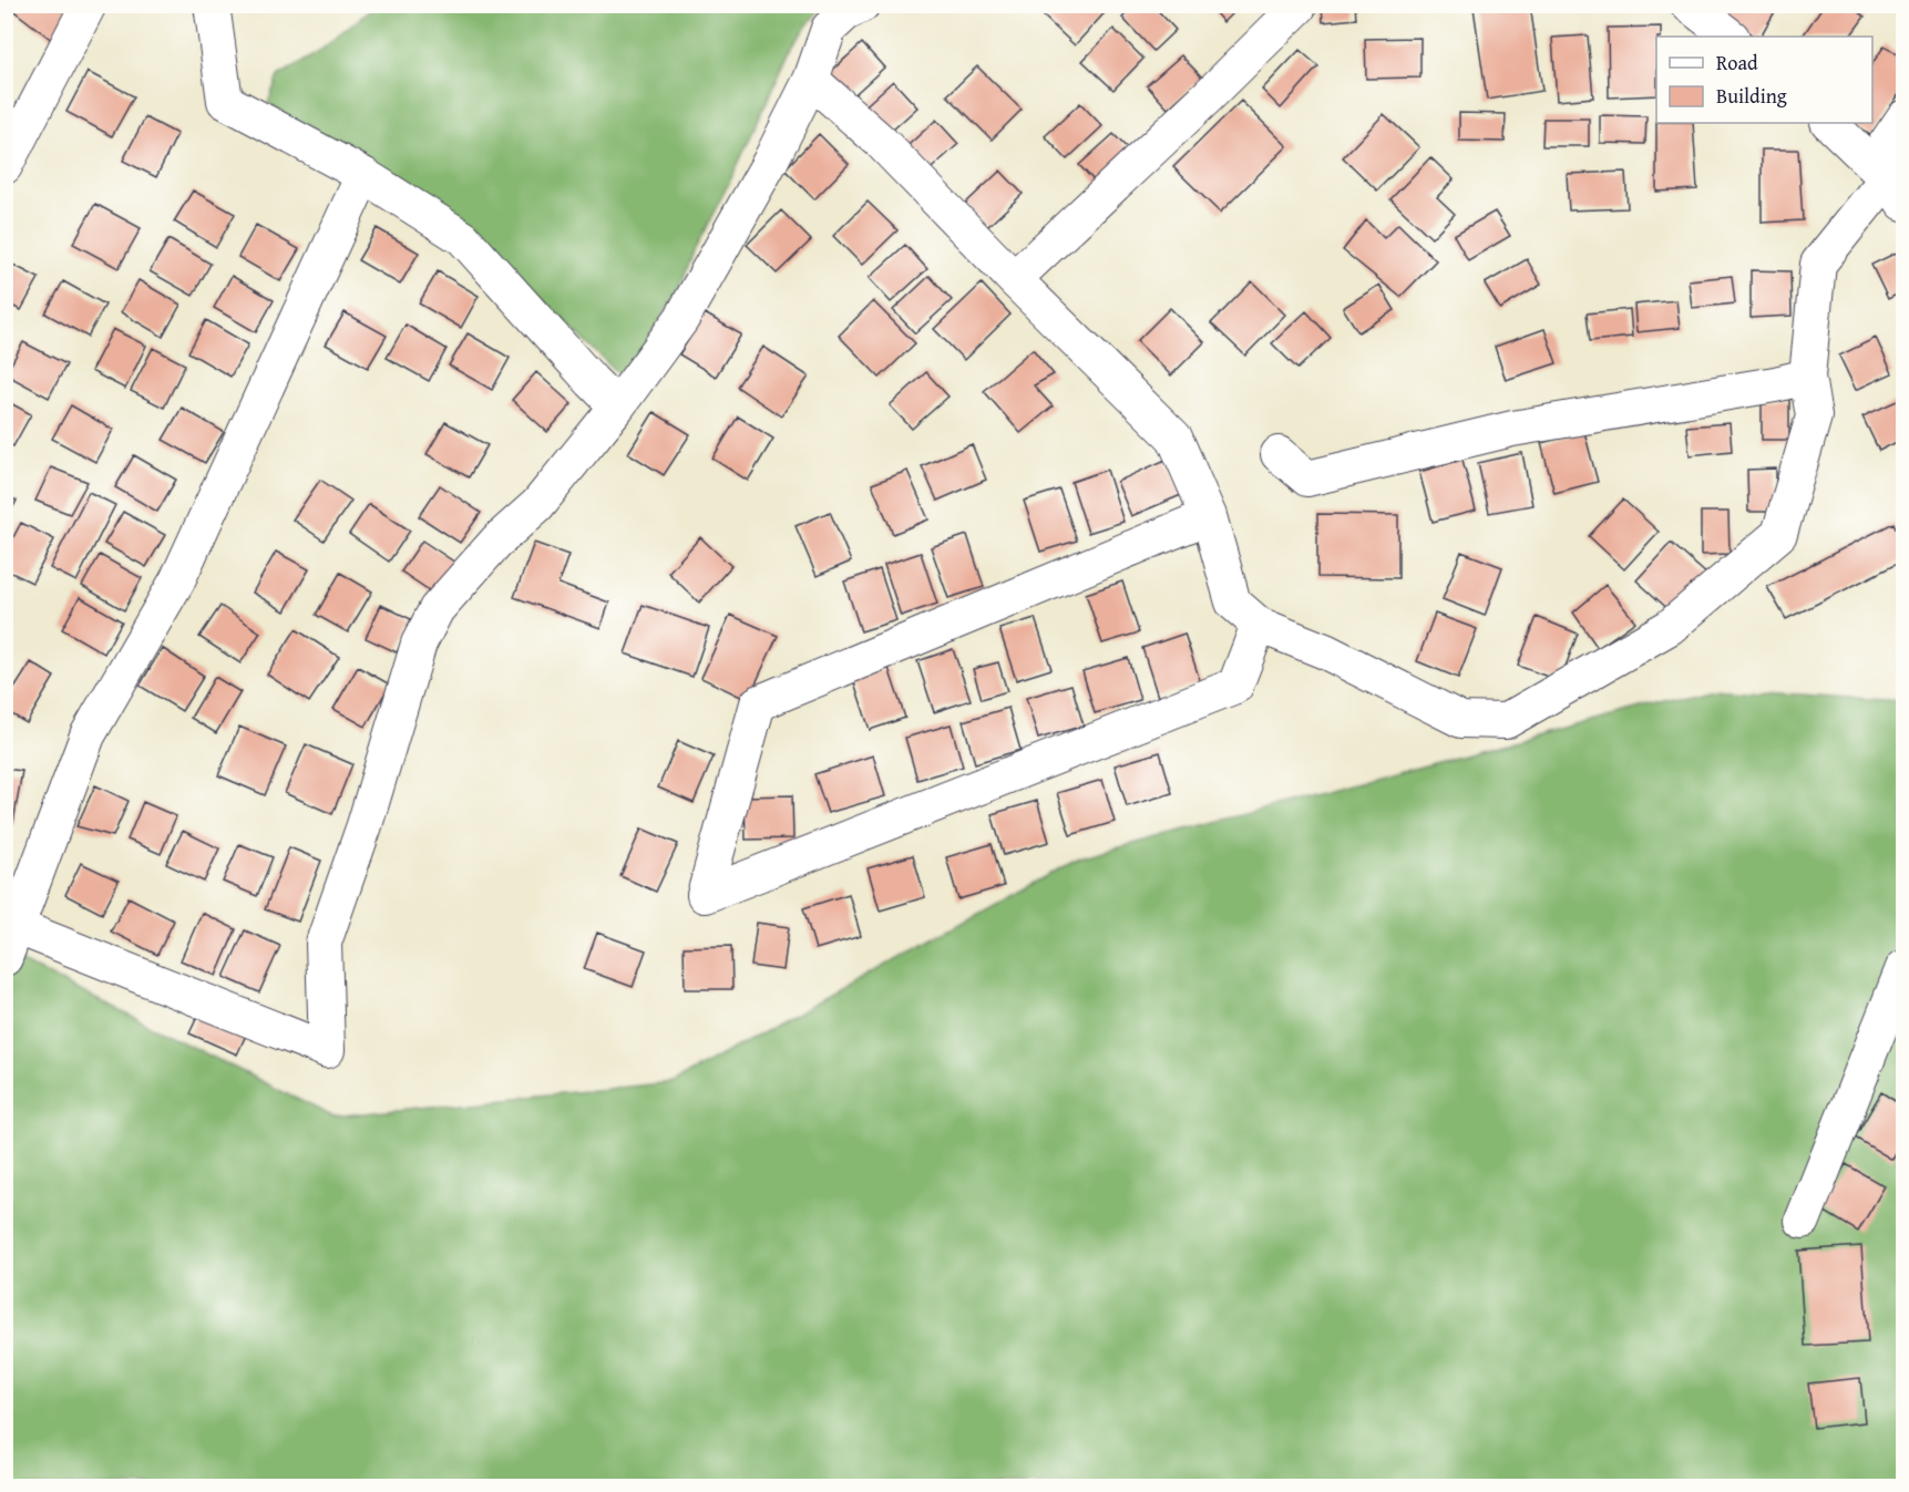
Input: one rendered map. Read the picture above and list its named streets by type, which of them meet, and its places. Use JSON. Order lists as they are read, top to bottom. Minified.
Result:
{"legend":["Road","Building"]}
